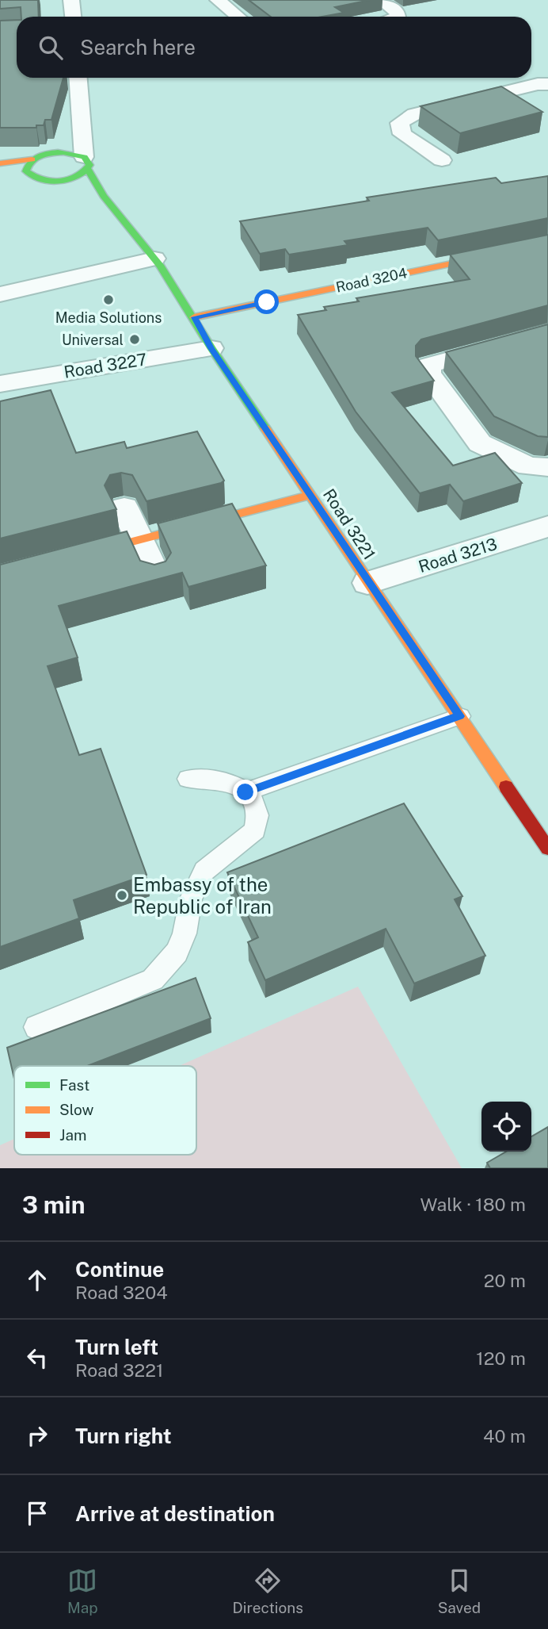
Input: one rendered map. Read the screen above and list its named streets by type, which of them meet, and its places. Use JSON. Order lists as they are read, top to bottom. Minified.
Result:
{"streets":{"street":["Road 3204","Road 3227","Road 3221","Road 3213"]},"crossings":[["Road 3204","Road 3221"],["Road 3227","Road 3221"],["Road 3221","Road 3213"]],"places":["Media Solutions","Universal","Embassy of the Republic of Iran"],"legend":["Fast","Slow","Jam"],"page":{"search":"Search here","heading":["3 min","Walk · 180 m"],"list":[["Continue","Road 3204","20 m"],["Turn left","Road 3221","120 m"],["Turn right","40 m"],"Arrive at destination"],"nav":["Map","Directions","Saved"]}}
